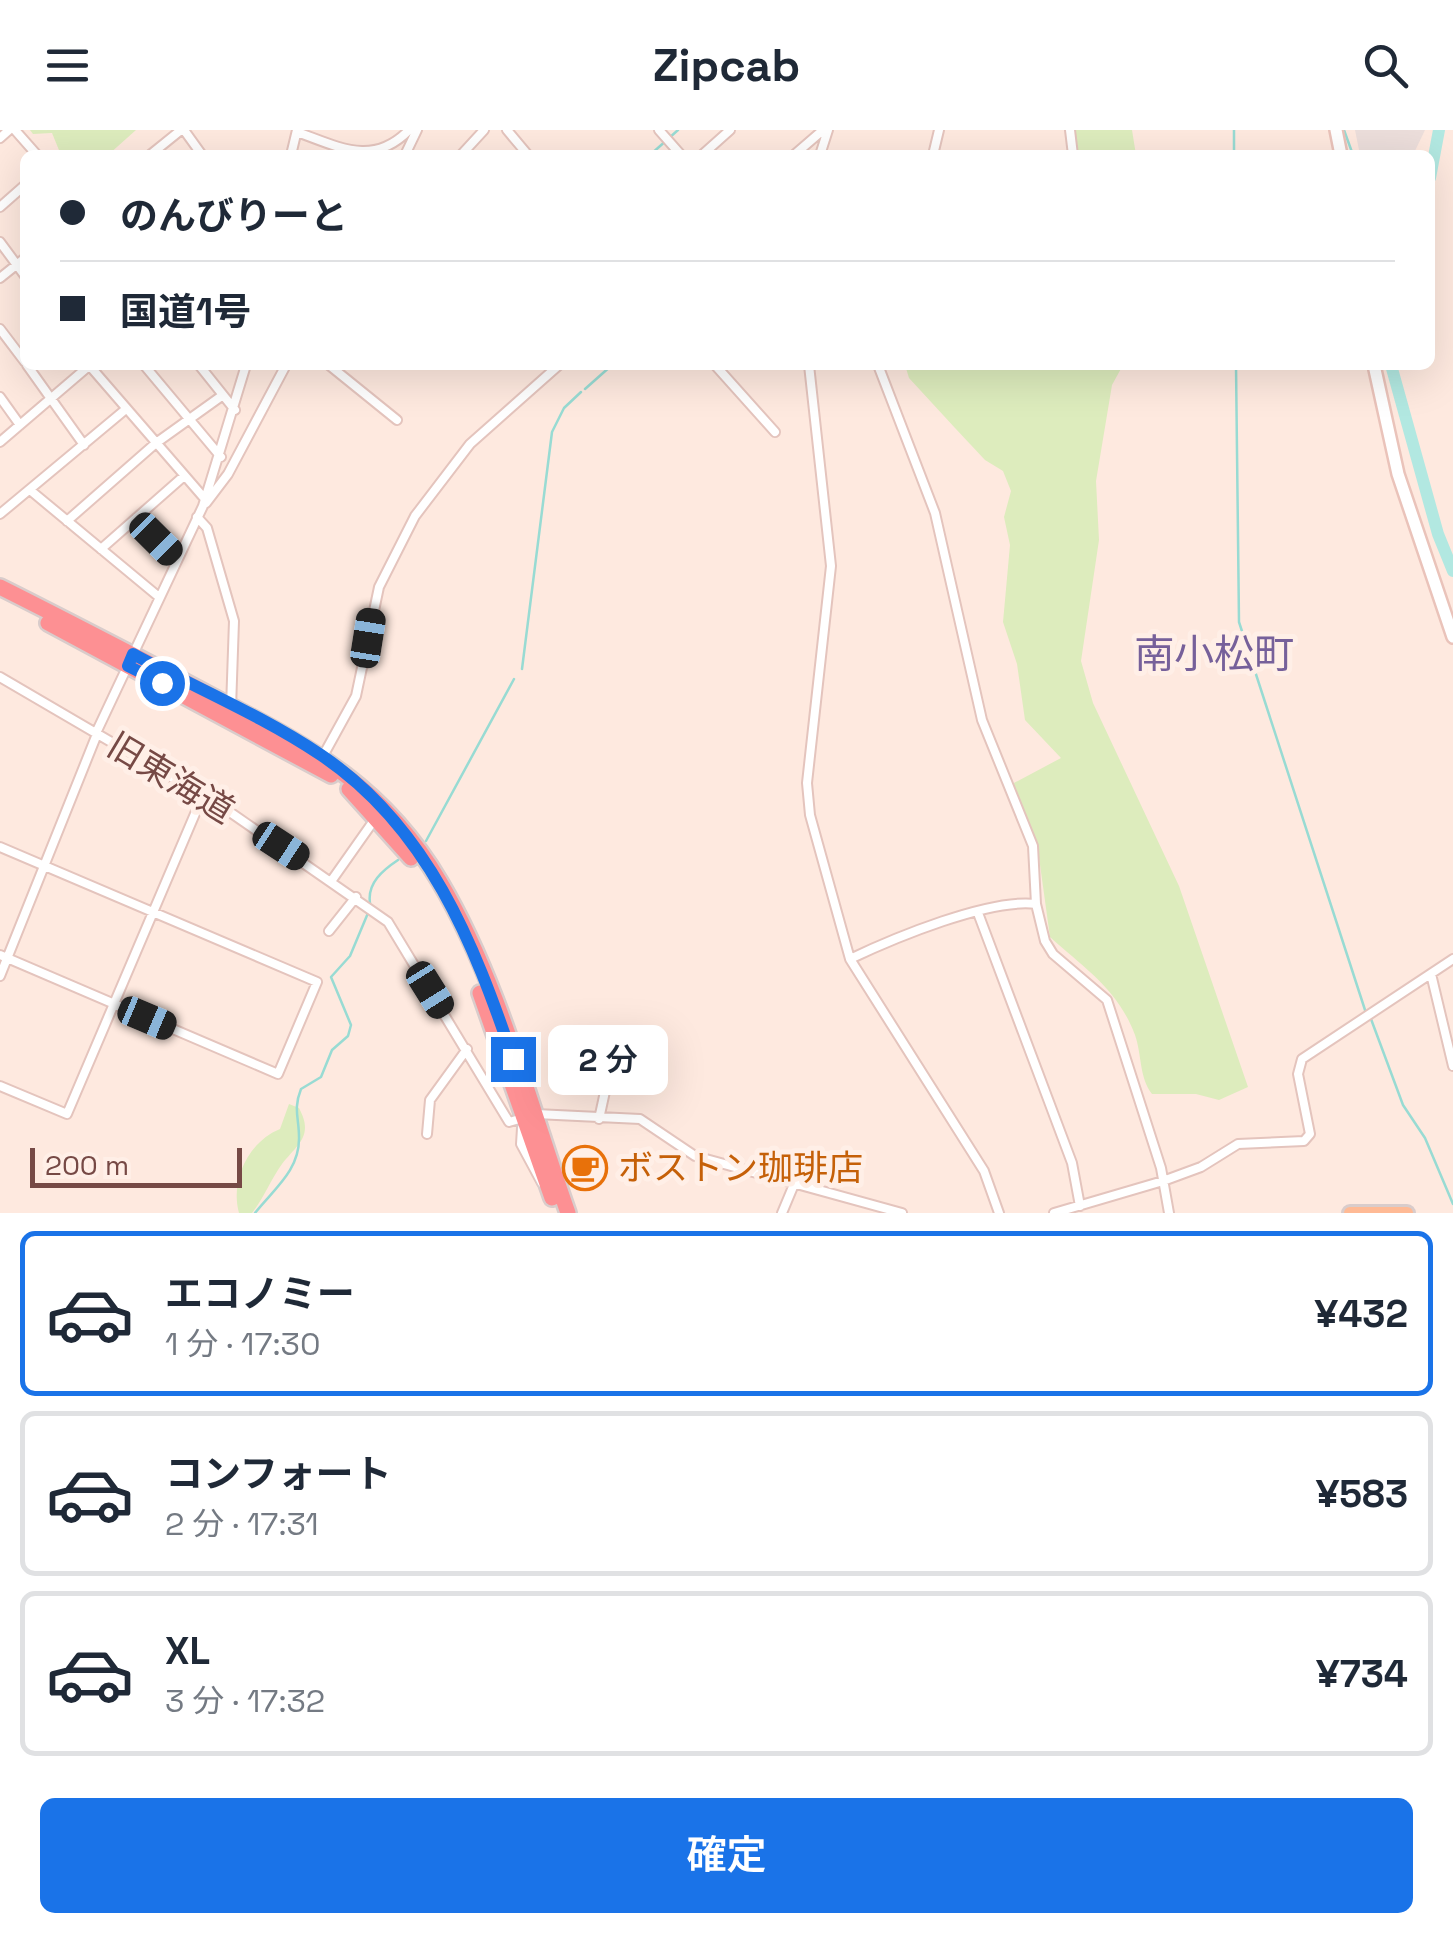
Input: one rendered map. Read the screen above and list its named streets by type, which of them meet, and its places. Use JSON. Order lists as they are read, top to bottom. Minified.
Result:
{"streets":{"street":["旧東海道"]},"districts":["南小松町"],"places":{"cafe":["ボストン珈琲店"]},"scale_bar":"200 m","page":{"header":"Zipcab","banner":["のんびりーと","国道1号"],"bubble":"2 分","scale":"200 m","list":[{"name":"エコノミー","note":"1 分 · 17:30","value":"¥432"},{"name":"コンフォート","note":"2 分 · 17:31","value":"¥583"},{"name":"XL","note":"3 分 · 17:32","value":"¥734"}],"buttons":"確定"}}
